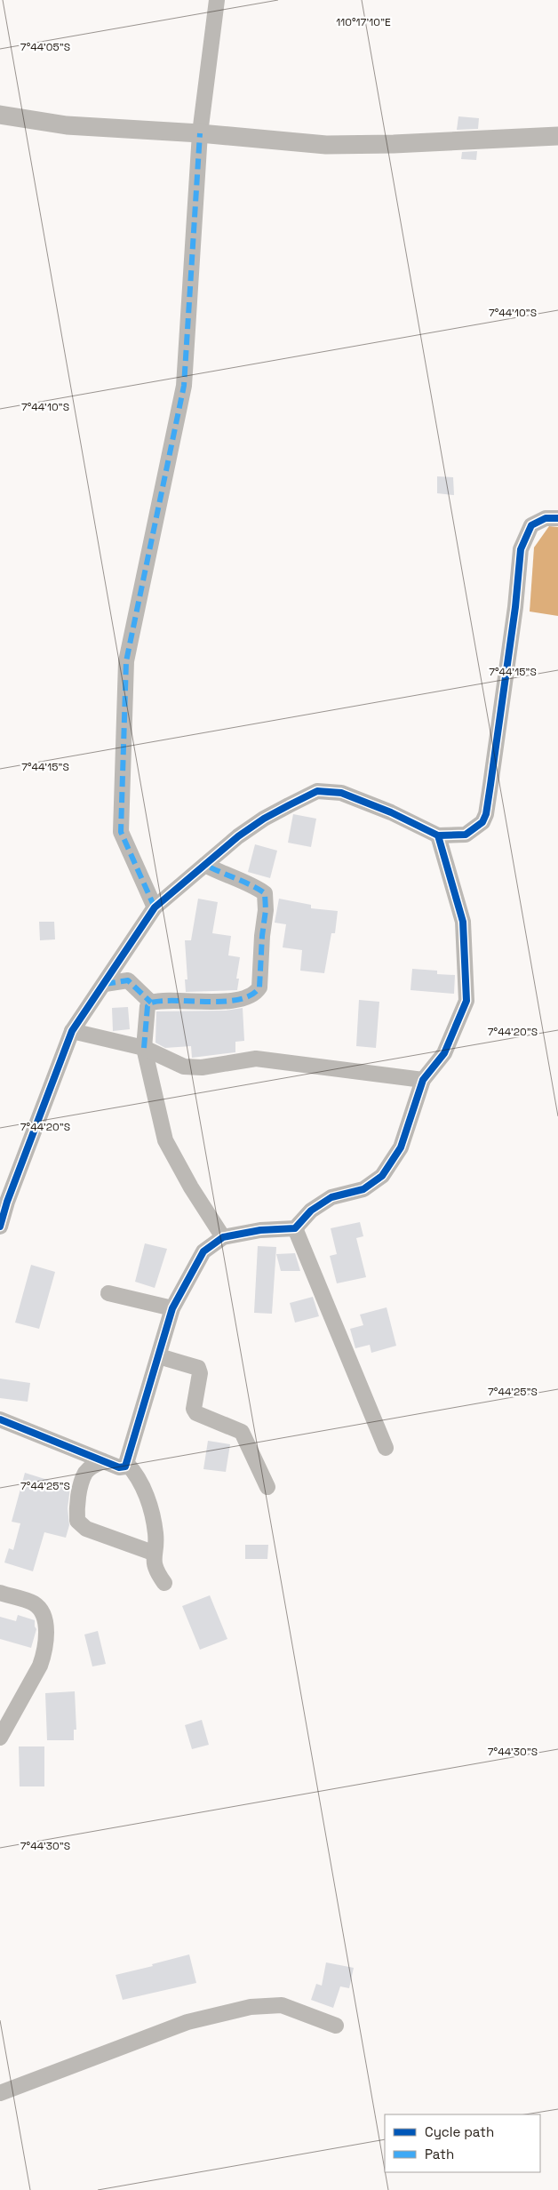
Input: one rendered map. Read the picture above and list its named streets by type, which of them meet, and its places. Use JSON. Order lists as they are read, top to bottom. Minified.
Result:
{"legend":["Cycle path","Path"],"coordinates":["110°17'10\"E","7°44'05\"S","7°44'10\"S","7°44'15\"S","7°44'20\"S","7°44'25\"S","7°44'30\"S"]}
